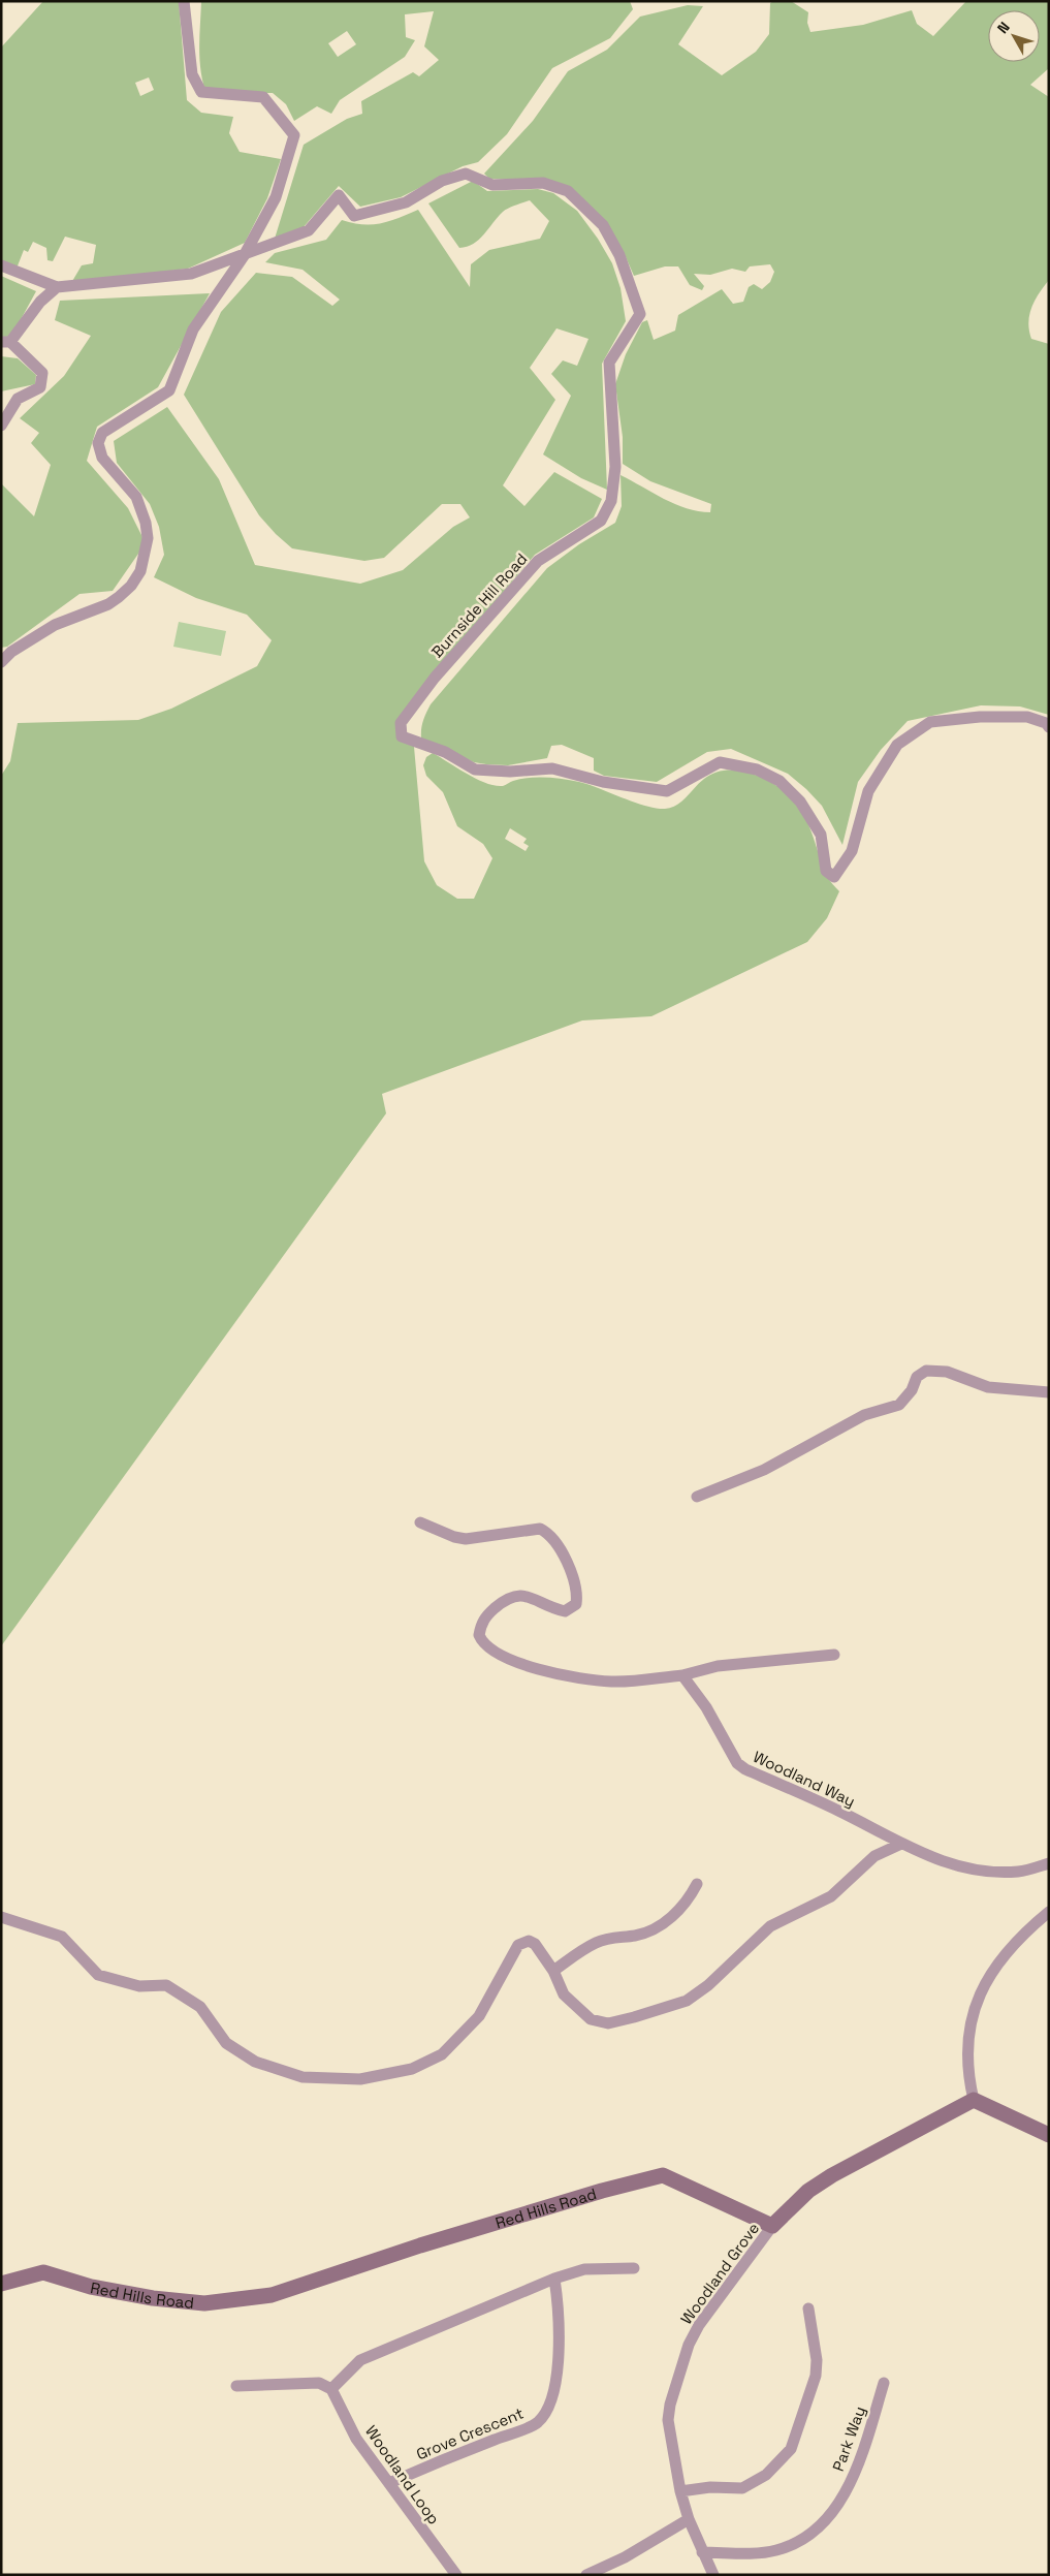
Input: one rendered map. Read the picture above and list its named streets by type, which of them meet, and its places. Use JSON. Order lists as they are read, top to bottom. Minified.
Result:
{"streets":{"main road":["Red Hills Road"],"street":["Burnside Hill Road","Woodland Way","Woodland Grove","Grove Crescent","Park Way","Woodland Loop"]},"crossings":[["Red Hills Road","Woodland Grove"],["Woodland Grove","Park Way"],["Grove Crescent","Woodland Loop"]],"north":"top left"}
